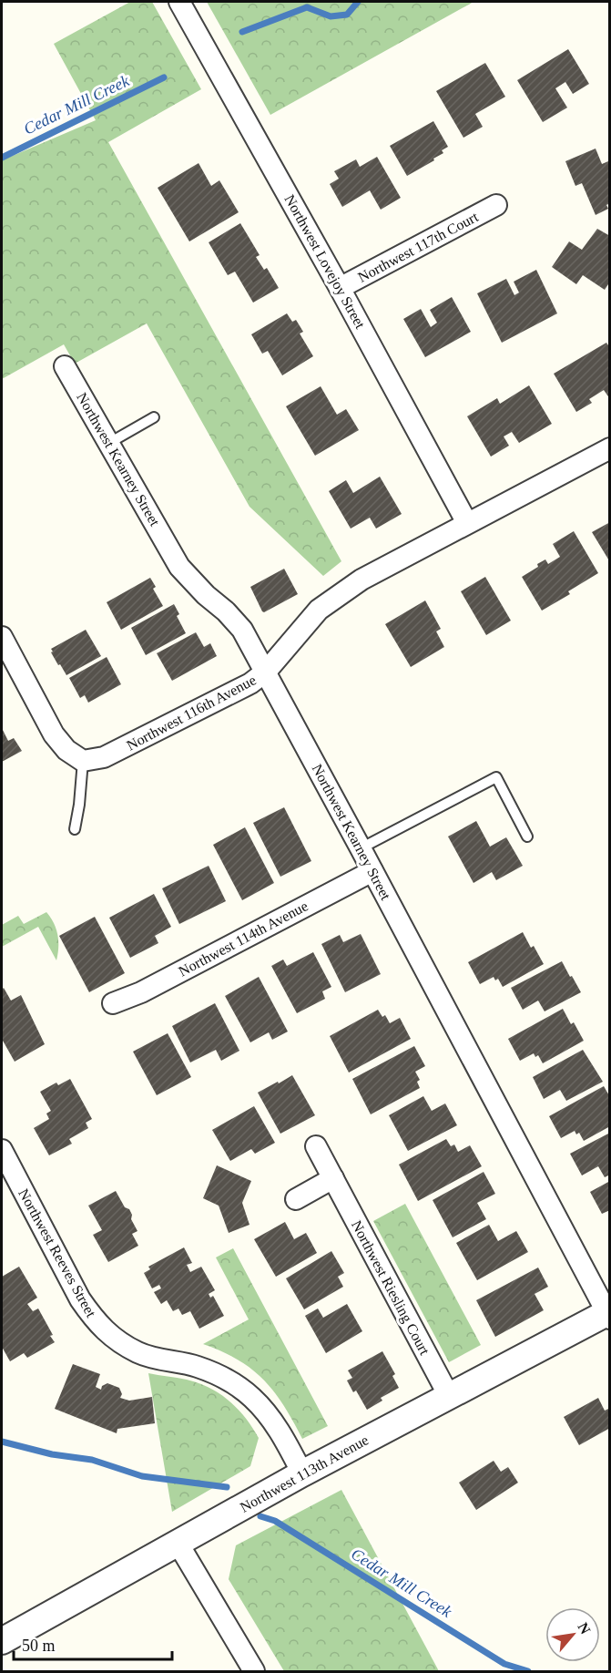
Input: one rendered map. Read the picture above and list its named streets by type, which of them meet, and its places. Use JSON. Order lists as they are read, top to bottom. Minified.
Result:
{"streets":{"street":["Northwest 117th Court","Northwest Lovejoy Street","Northwest Kearney Street","Northwest 116th Avenue","Northwest 114th Avenue","Northwest Reeves Street","Northwest Riesling Court","Northwest 113th Avenue"]},"crossings":[["Northwest 117th Court","Northwest Lovejoy Street"],["Northwest Lovejoy Street","Northwest 116th Avenue"],["Northwest Kearney Street","Northwest 116th Avenue"],["Northwest Kearney Street","Northwest 114th Avenue"],["Northwest Kearney Street","Northwest 113th Avenue"],["Northwest Reeves Street","Northwest 113th Avenue"],["Northwest Riesling Court","Northwest 113th Avenue"]],"water":["Cedar Mill Creek"],"scale_bar":"50 m","north":"top right"}
